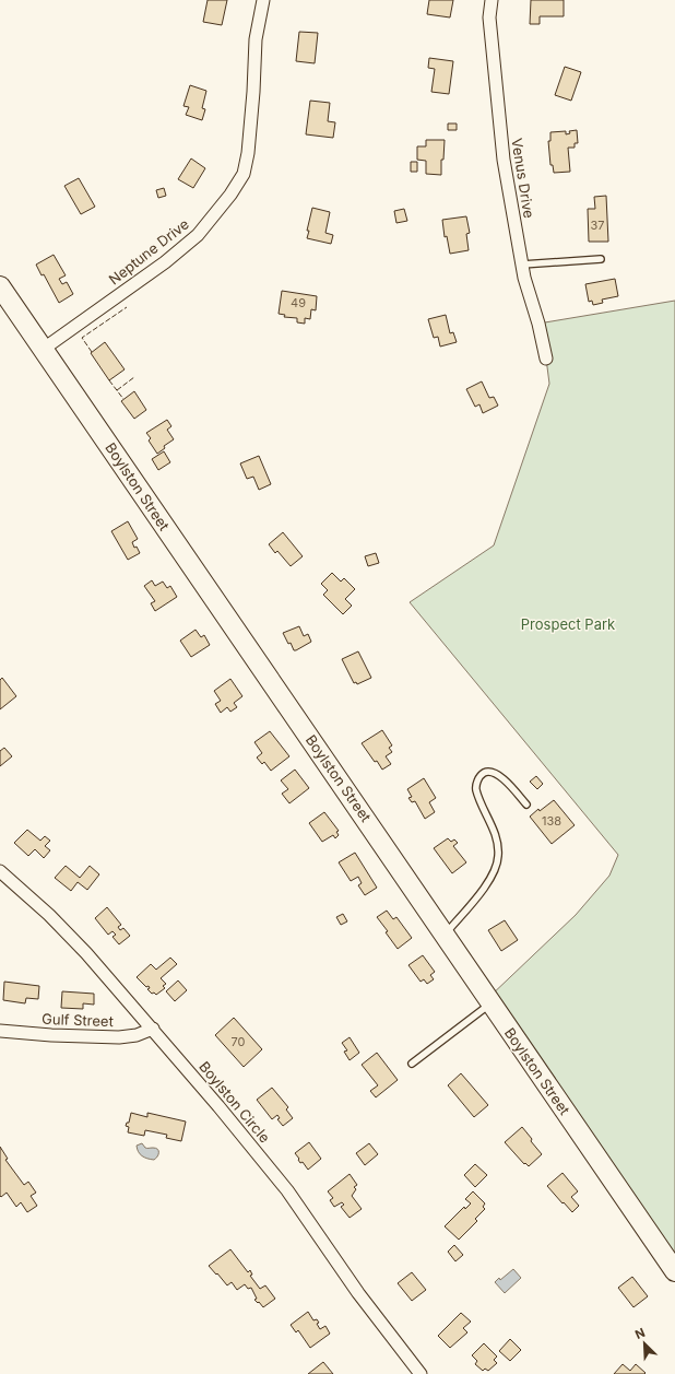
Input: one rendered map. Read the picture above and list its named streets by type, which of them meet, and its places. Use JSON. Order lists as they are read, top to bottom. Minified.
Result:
{"streets":{"main road":["Boylston Street"],"street":["Venus Drive","Neptune Drive","Gulf Street","Boylston Circle"]},"crossings":[["Neptune Drive","Boylston Street"],["Gulf Street","Boylston Circle"]],"parks":["Prospect Park"],"house_numbers":["37","49","138","70"],"north":"top left"}
